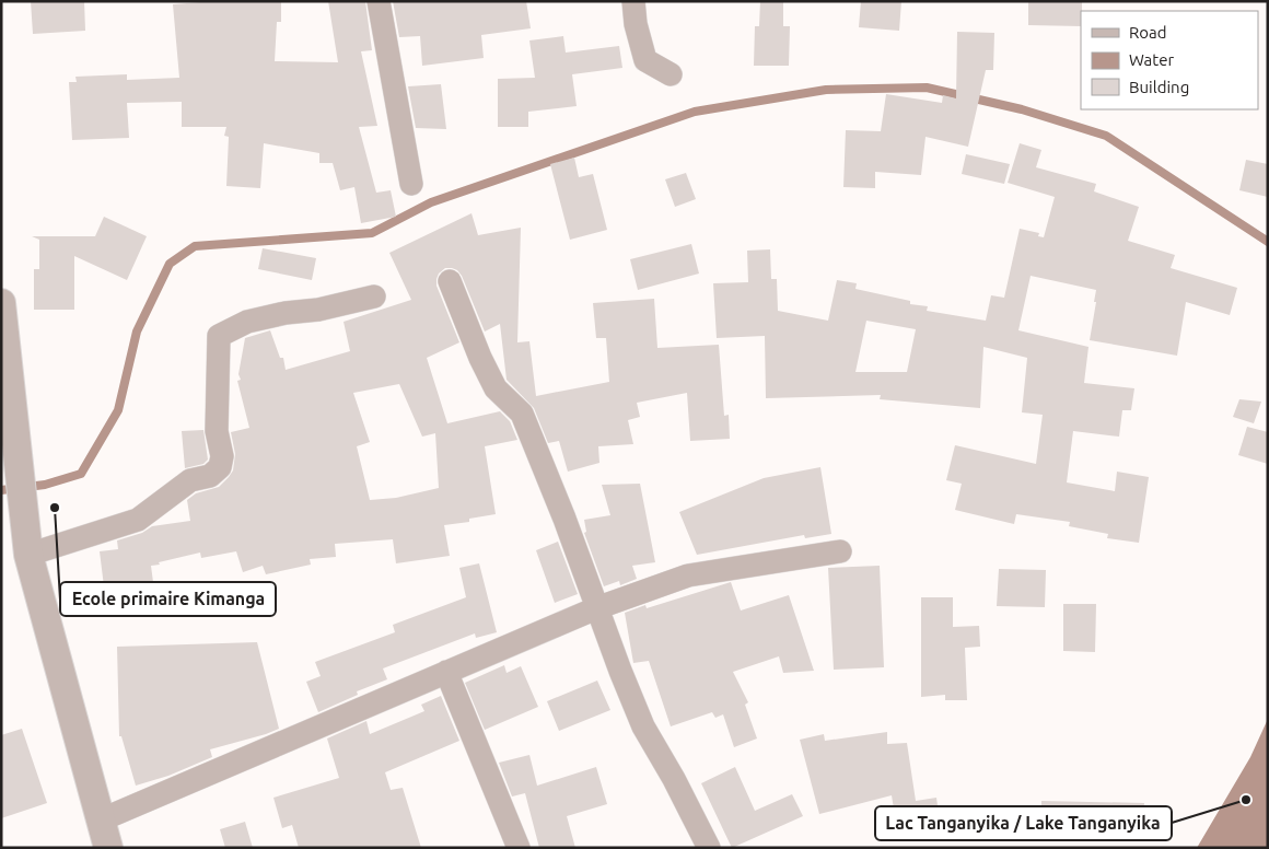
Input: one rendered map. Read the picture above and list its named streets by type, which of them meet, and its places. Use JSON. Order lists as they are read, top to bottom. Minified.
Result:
{"places":["Ecole primaire Kimanga","Lac Tanganyika / Lake Tanganyika"],"legend":["Road","Water","Building"]}
